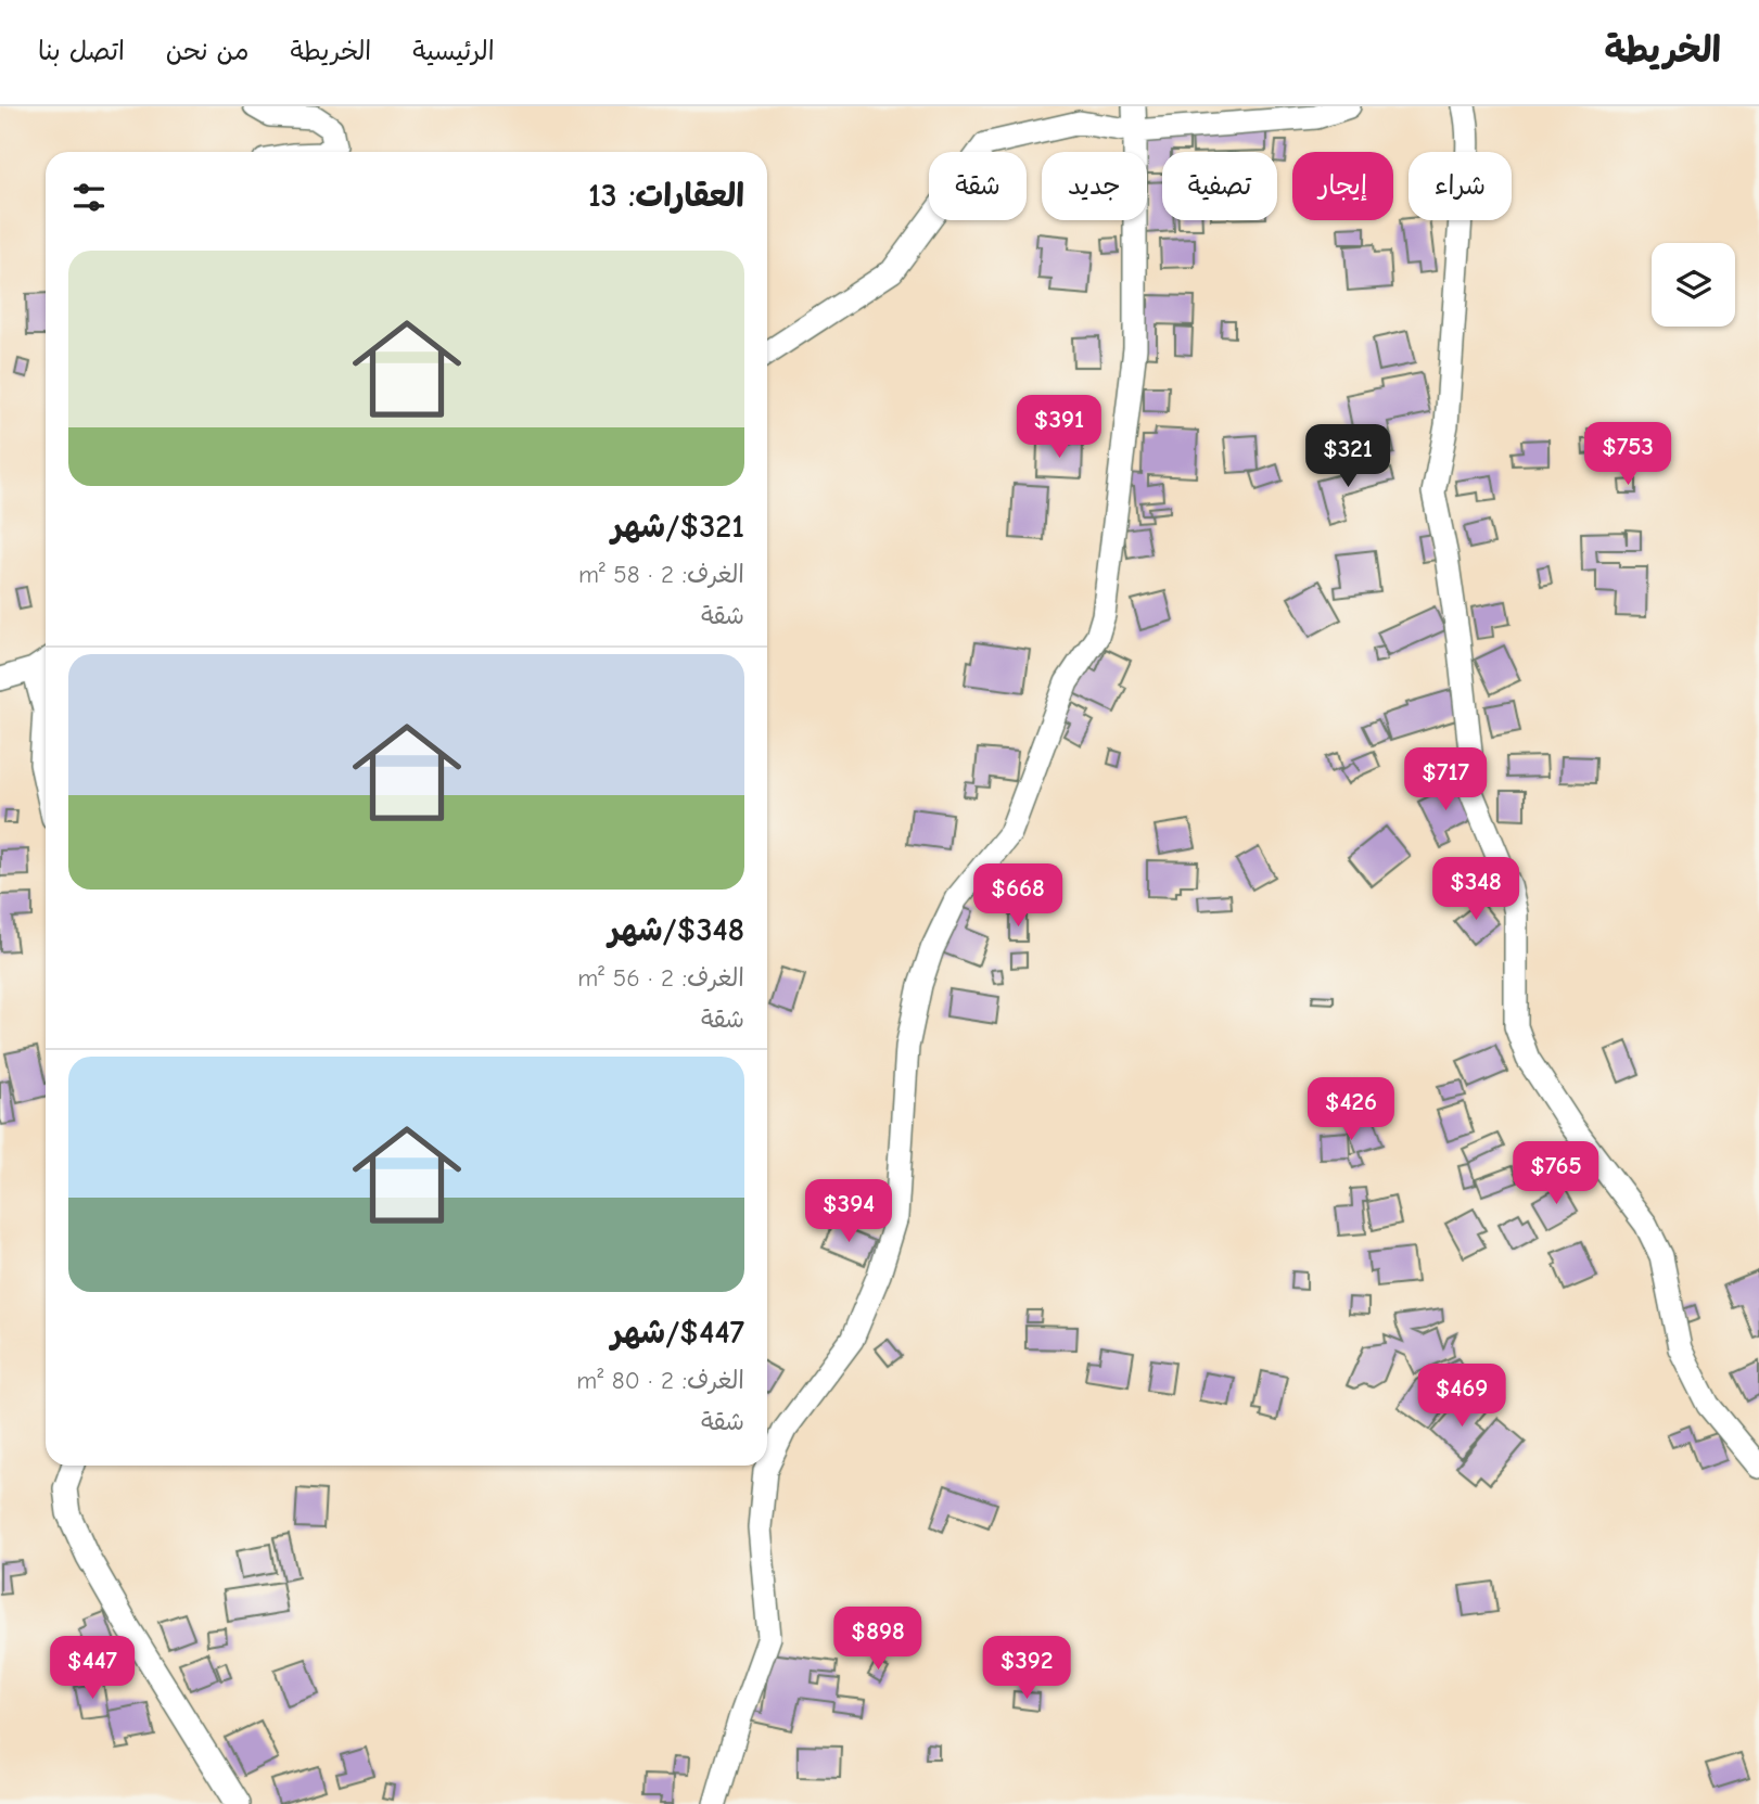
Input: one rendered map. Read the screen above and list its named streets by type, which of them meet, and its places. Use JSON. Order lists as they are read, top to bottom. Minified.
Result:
{"page":{"header":"الخريطة","nav":["الرئيسية","الخريطة","من نحن","اتصل بنا"],"chip":["شراء","إيجار","تصفية","جديد","شقة"],"heading":"العقارات: 13","list":[{"name":"$321/شهر","note":"الغرف: 2 · 58 m² · شقة"},{"name":"$348/شهر","note":"الغرف: 2 · 56 m² · شقة"},{"name":"$447/شهر","note":"الغرف: 2 · 80 m² · شقة"}],"price":["$391","$753","$321","$717","$348","$668","$426","$765","$394","$469","$898","$447","$392"]}}
